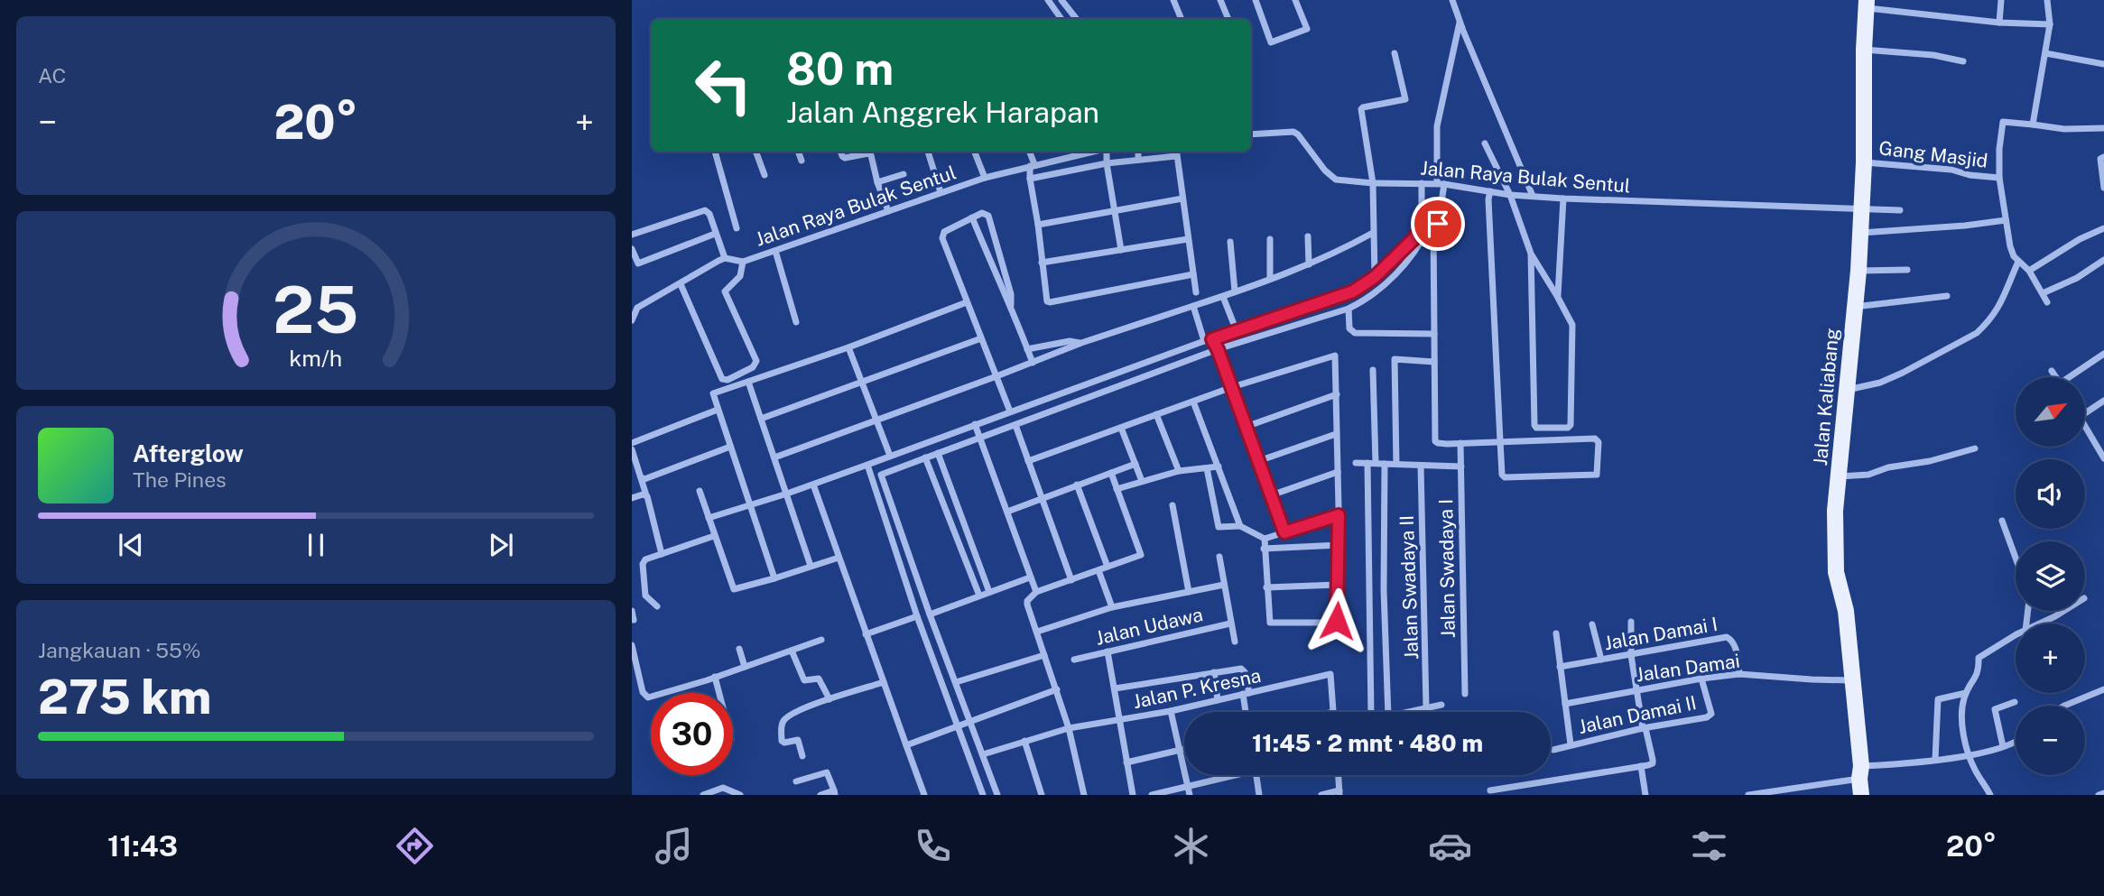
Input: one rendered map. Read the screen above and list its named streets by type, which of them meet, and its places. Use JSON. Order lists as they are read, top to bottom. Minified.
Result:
{"streets":{"main road":["Jalan Kaliabang"],"street":["Gang Masjid","Jalan Raya Bulak Sentul","Jalan Swadaya I","Jalan Swadaya II","Jalan Udawa","Jalan Damai I","Jalan Damai","Jalan P. Kresna","Jalan Damai II"]},"crossings":[["Gang Masjid","Jalan Kaliabang"],["Jalan Raya Bulak Sentul","Jalan Kaliabang"],["Jalan Kaliabang","Jalan Damai"],["Jalan Damai I","Jalan Damai"],["Jalan Damai","Jalan Damai II"]],"north":"top right","page":{"tile":["AC",["Jangkauan · 55%","275 km"]],"turn":["80 m","Jalan Anggrek Harapan"],"heat":["−","20°","+"],"map_buttons":["+","−"],"song":["Afterglow","The Pines"],"limit":"30","trip":"11:45 · 2 mnt · 480 m","tabs":["11:43","20°"],"gauge":["25","km/h"]}}
